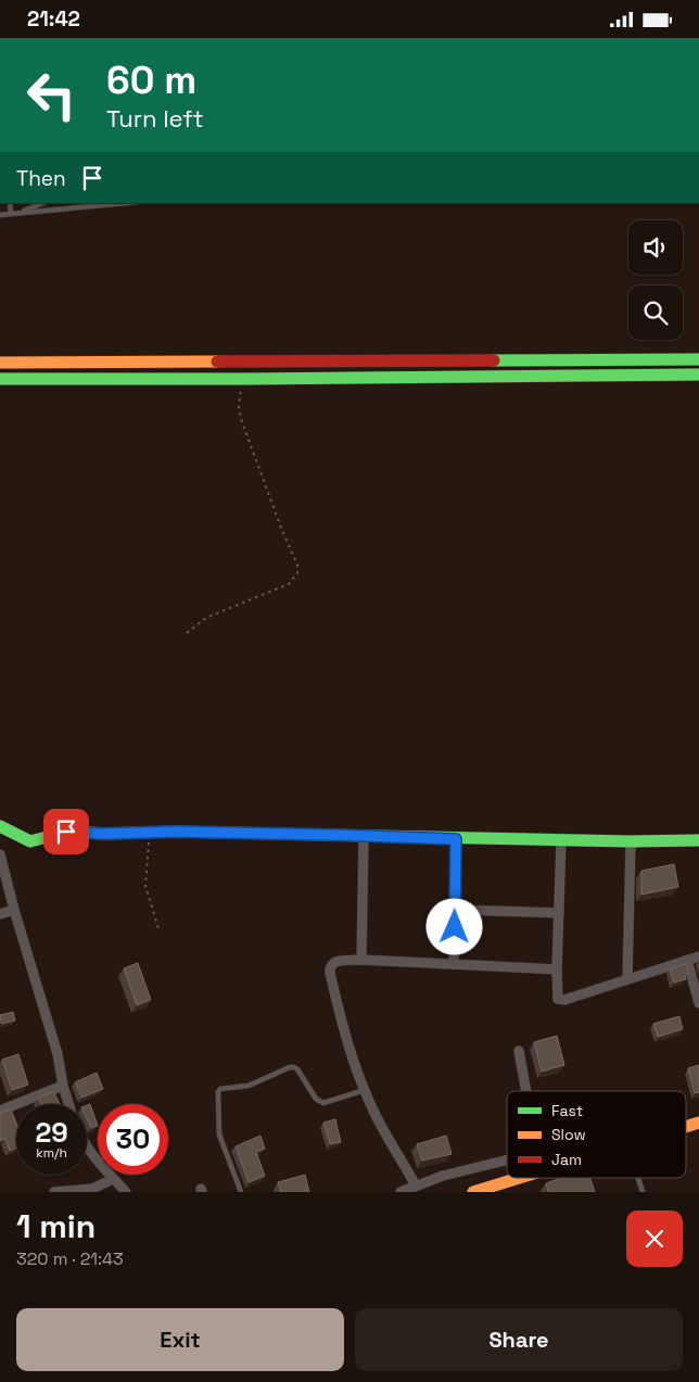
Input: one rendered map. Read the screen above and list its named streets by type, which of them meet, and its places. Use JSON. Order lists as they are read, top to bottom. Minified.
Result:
{"legend":["Fast","Slow","Jam"],"page":{"status":"21:42","turn":["60 m","Turn left"],"then":"Then","speed":"29 km/h","limit":"30","heading":["1 min","320 m · 21:43"],"buttons":["Exit","Share"]}}
